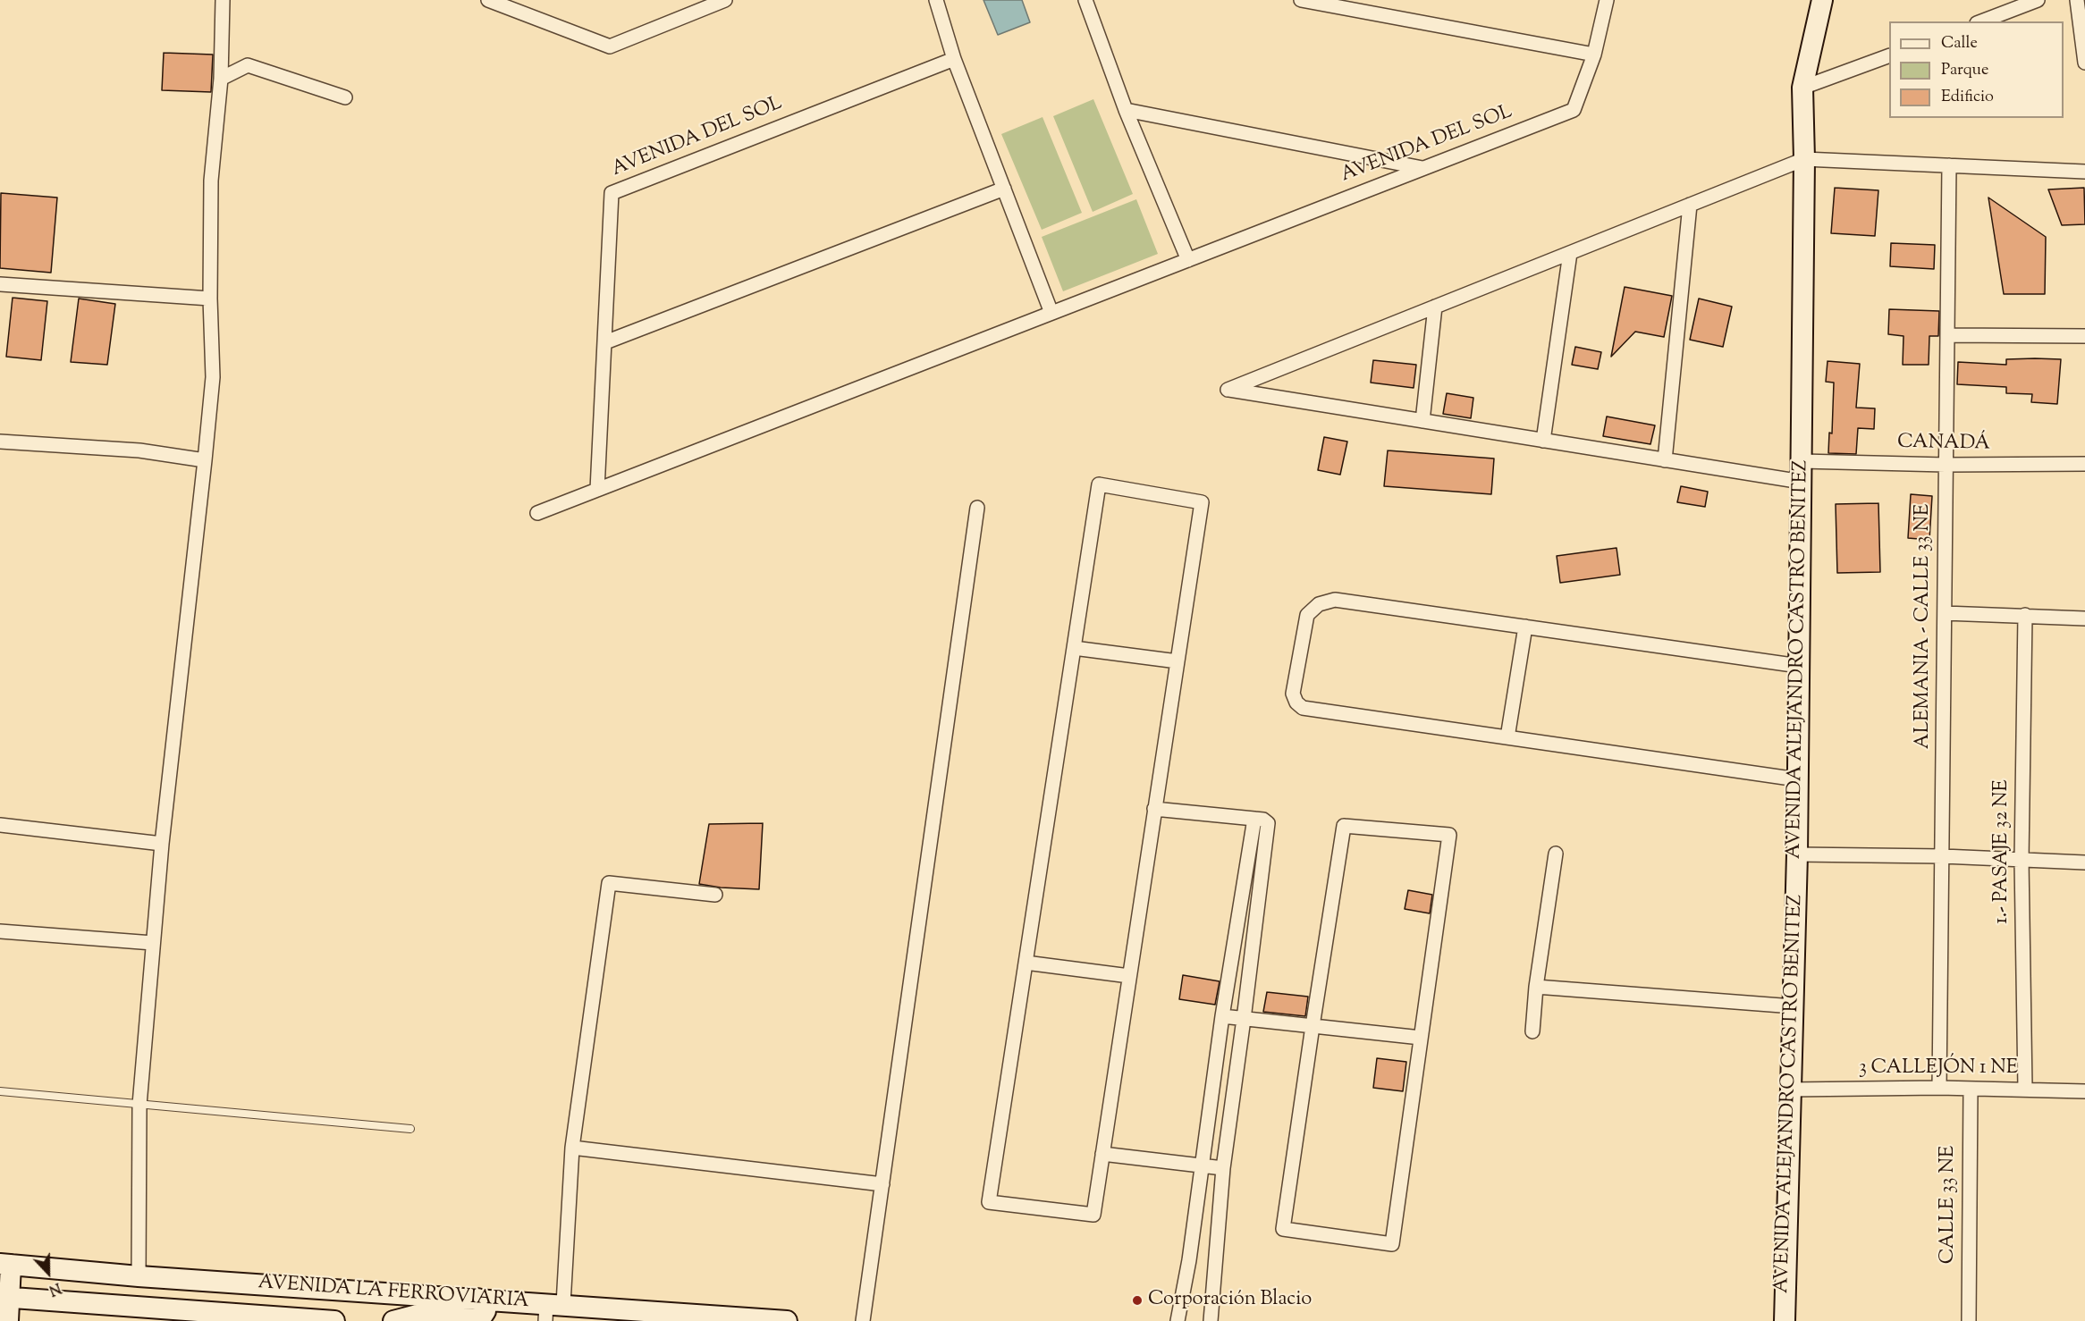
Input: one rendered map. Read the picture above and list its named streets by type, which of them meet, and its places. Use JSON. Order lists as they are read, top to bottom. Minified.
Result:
{"streets":{"street":["AVENIDA DEL SOL","CANADÁ","ALEMANIA - CALLE 33 NE","AVENIDA ALEJANDRO CASTRO BENITEZ","1.- PASAJE 32 NE","3 CALLEJÓN 1 NE","CALLE 33 NE","AVENIDA LA FERROVIARIA"]},"crossings":[["CANADÁ","ALEMANIA - CALLE 33 NE"],["CANADÁ","AVENIDA ALEJANDRO CASTRO BENITEZ"],["ALEMANIA - CALLE 33 NE","3 CALLEJÓN 1 NE"],["AVENIDA ALEJANDRO CASTRO BENITEZ","3 CALLEJÓN 1 NE"],["1.- PASAJE 32 NE","3 CALLEJÓN 1 NE"],["3 CALLEJÓN 1 NE","CALLE 33 NE"]],"places":["Corporación Blacio"],"legend":["Calle","Parque","Edificio"],"north":"bottom"}
